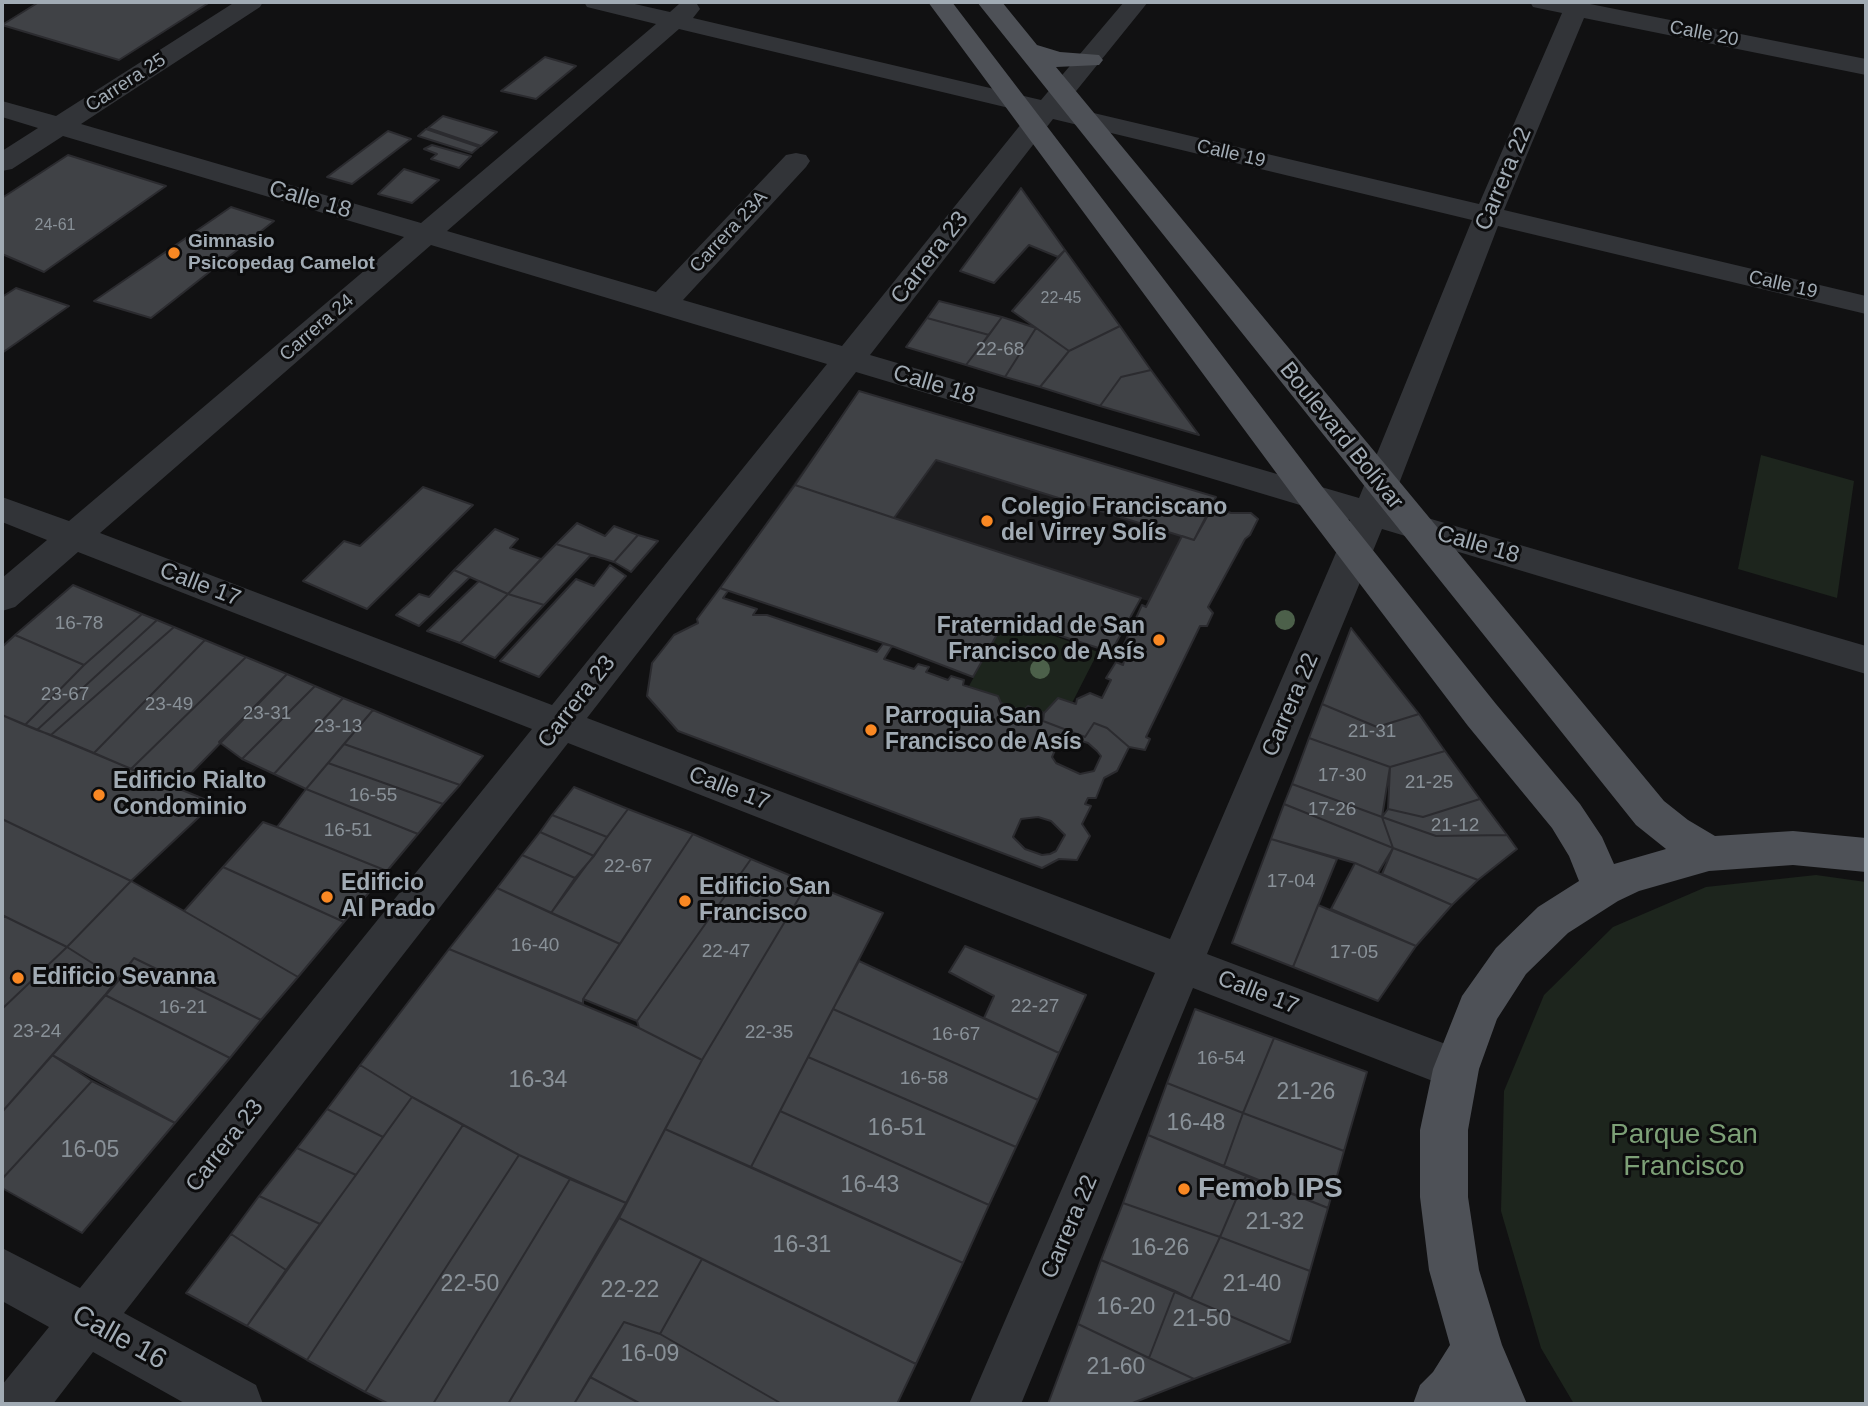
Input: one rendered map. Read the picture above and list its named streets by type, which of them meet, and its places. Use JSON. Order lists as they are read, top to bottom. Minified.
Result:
{"streets":{"main road":["Boulevard Bolívar"],"street":["Calle 20","Carrera 25","Calle 19","Carrera 22","Calle 18","Carrera 23A","Carrera 23","Carrera 24","Calle 17","Calle 16"]},"crossings":[["Calle 20","Carrera 22"],["Carrera 25","Calle 18"],["Calle 19","Carrera 22"],["Calle 19","Carrera 23"],["Calle 19","Carrera 24"],["Calle 19","Boulevard Bolívar"],["Carrera 22","Calle 18"],["Carrera 22","Boulevard Bolívar"],["Carrera 22","Calle 17"],["Calle 18","Carrera 23A"],["Calle 18","Carrera 23"],["Calle 18","Carrera 24"],["Calle 18","Boulevard Bolívar"],["Carrera 23","Boulevard Bolívar"],["Carrera 23","Calle 17"],["Carrera 23","Calle 16"],["Carrera 24","Calle 17"]],"parks":["Parque San Francisco"],"places":["Gimnasio Psicopedag Camelot","Colegio Franciscano del Virrey Solís","Fraternidad de San Francisco de Asís","Parroquia San Francisco de Asís","Edificio Rialto Condominio","Edificio Al Prado","Edificio San Francisco","Edificio Sevanna","Femob IPS"],"house_numbers":["24-61","22-45","22-68","16-78","23-67","23-49","23-31","23-13","21-31","17-30","21-25","16-55","17-26","21-12","16-51","22-67","17-04","16-40","22-47","17-05","22-27","16-21","23-24","22-35","16-67","16-54","16-58","16-34","21-26","16-48","16-51","16-05","16-43","21-32","16-31","16-26","22-50","21-40","22-22","16-20","21-50","16-09","21-60"]}
